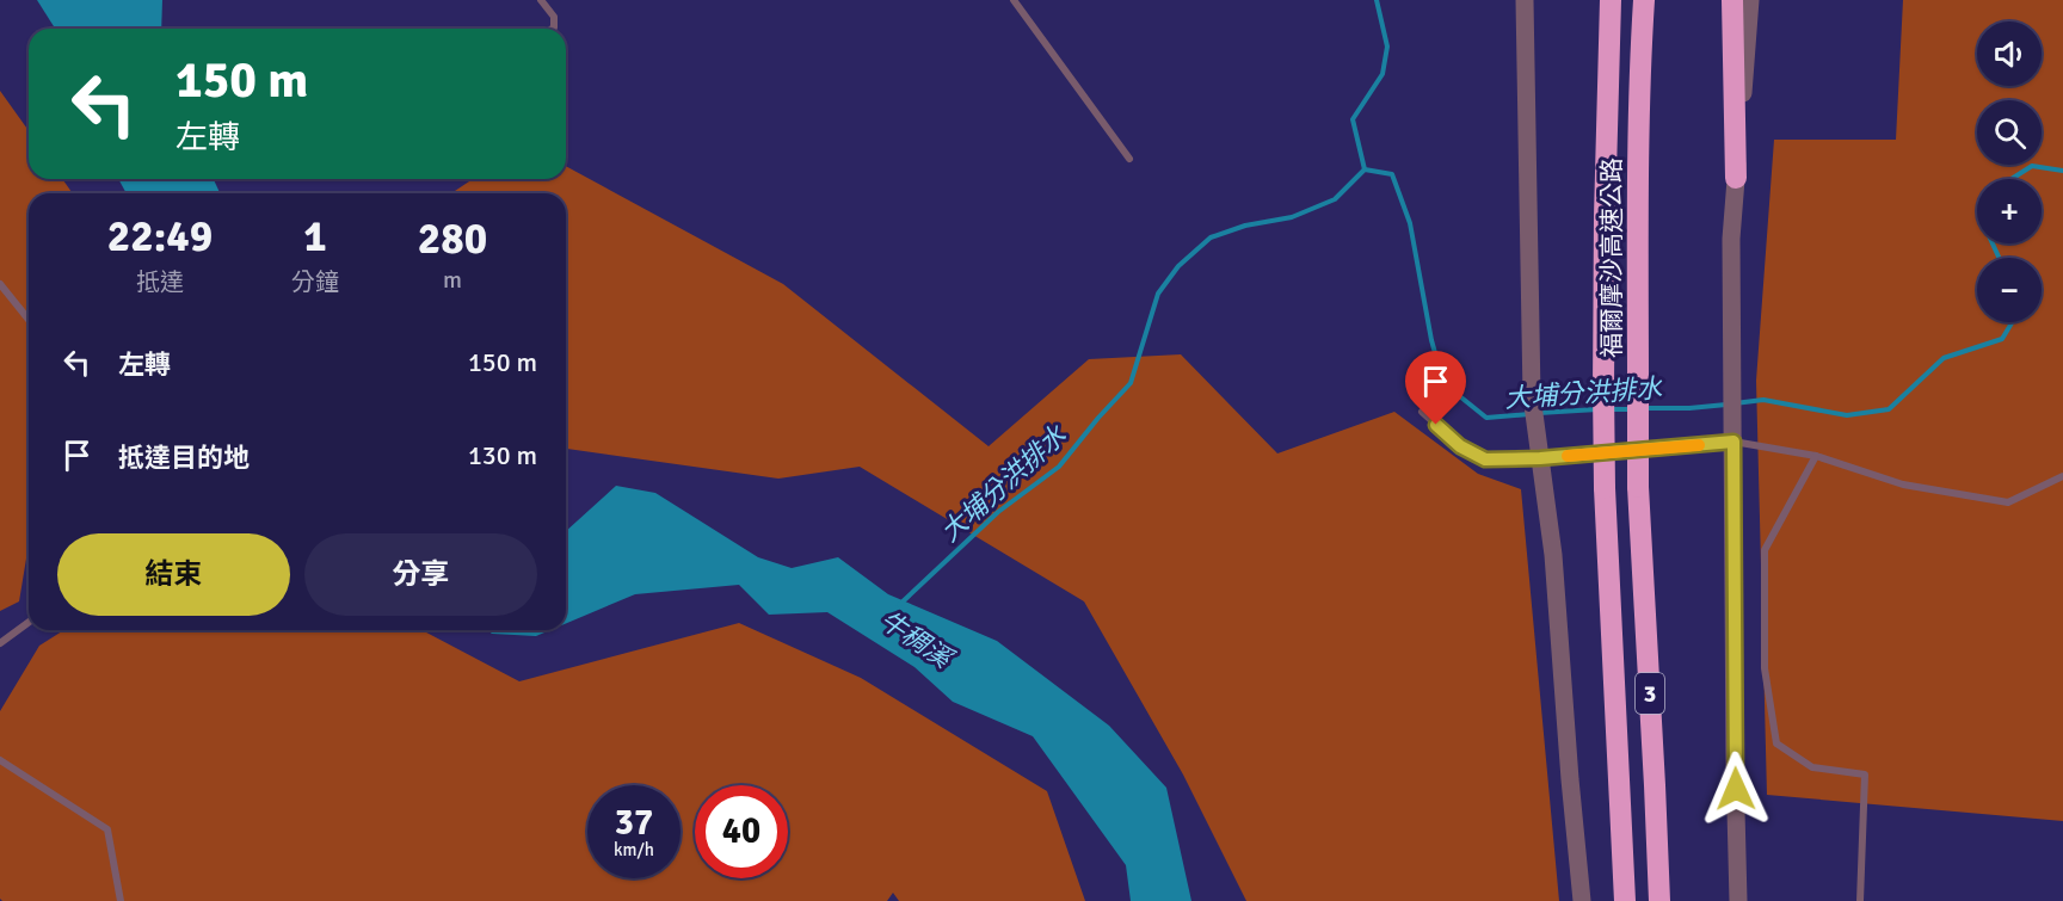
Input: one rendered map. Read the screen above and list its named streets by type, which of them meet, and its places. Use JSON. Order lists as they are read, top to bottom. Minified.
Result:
{"streets":{"highway":["福爾摩沙高速公路","3"]},"water":["大埔分洪排水","牛稠溪"],"page":{"map_buttons":["+","−"],"turn":["150 m","左轉"],"eta":["22:49","抵達","1","分鐘","280","m"],"list":[{"name":"左轉","value":"150 m"},{"name":"抵達目的地","value":"130 m"}],"buttons":["結束","分享"],"speed":"37 km/h","limit":"40"}}
